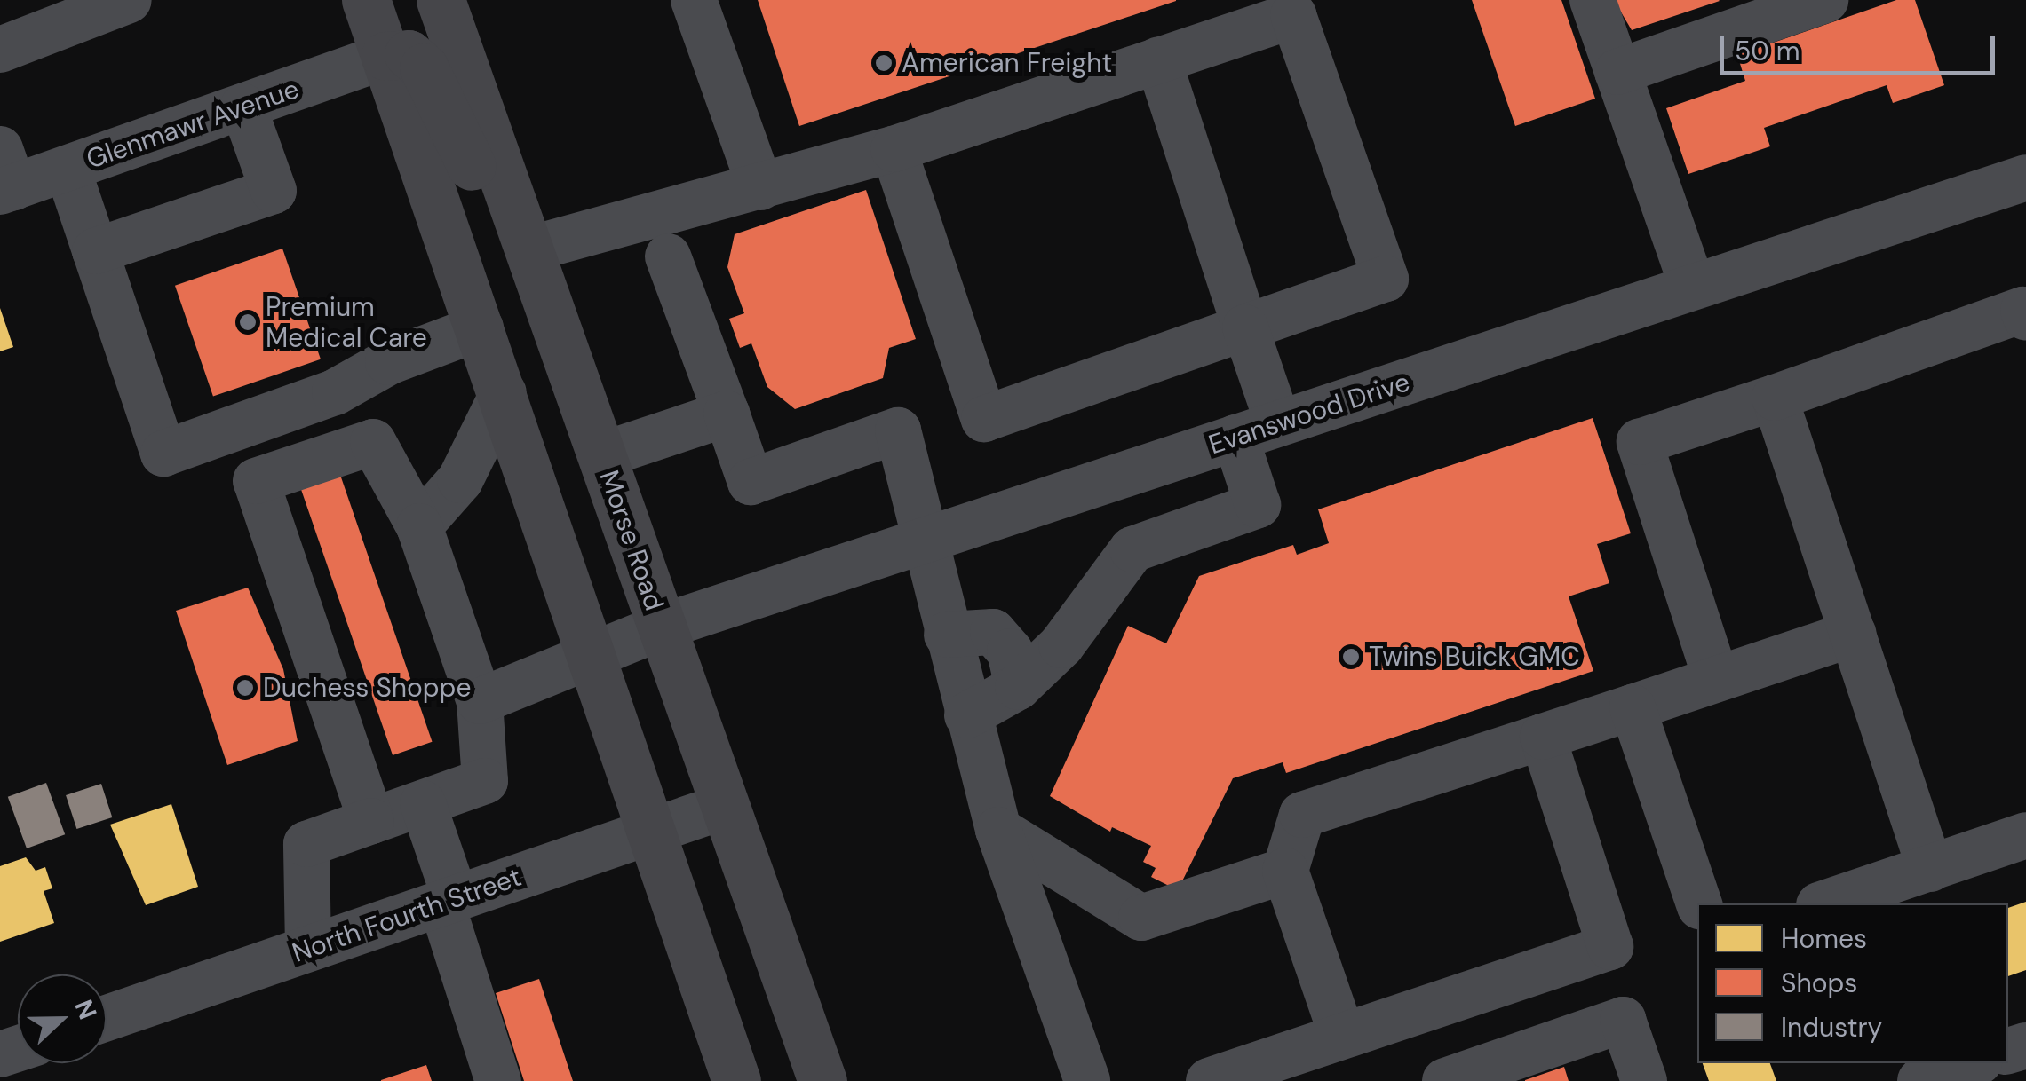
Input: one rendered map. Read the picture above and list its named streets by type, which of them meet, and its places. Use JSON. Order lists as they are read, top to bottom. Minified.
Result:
{"streets":{"main road":["Morse Road"],"street":["Glenmawr Avenue","Evanswood Drive","North Fourth Street"]},"crossings":[["Evanswood Drive","Morse Road"],["Morse Road","North Fourth Street"]],"places":["American Freight","Premium Medical Care","Twins Buick GMC","Duchess Shoppe"],"legend":["Homes","Shops","Industry"],"scale_bar":"50 m","north":"right"}
